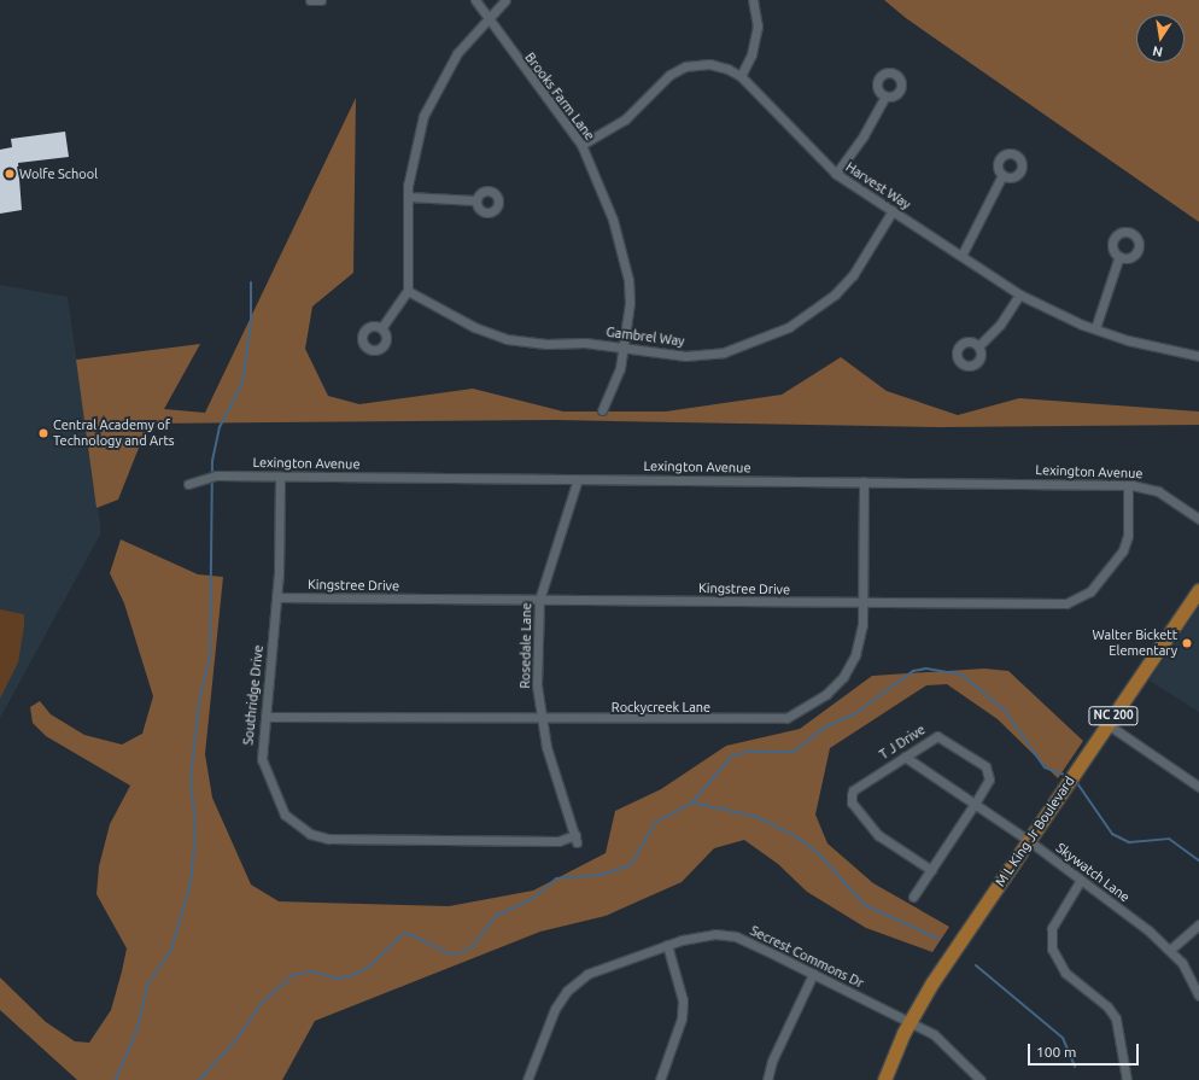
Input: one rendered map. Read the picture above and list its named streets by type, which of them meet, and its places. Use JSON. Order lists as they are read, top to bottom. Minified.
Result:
{"streets":{"main road":["NC 200","M L King Jr Boulevard"],"street":["Brooks Farm Lane","Harvest Way","Gambrel Way","Lexington Avenue","Kingstree Drive","Rosedale Lane","Southridge Drive","Rockycreek Lane","T J Drive","Skywatch Lane","Secrest Commons Dr"]},"crossings":[["Brooks Farm Lane","Harvest Way"],["Brooks Farm Lane","Gambrel Way"],["Harvest Way","Gambrel Way"],["Lexington Avenue","Kingstree Drive"],["Lexington Avenue","Rosedale Lane"],["Lexington Avenue","Southridge Drive"],["Lexington Avenue","Rockycreek Lane"],["Kingstree Drive","Rosedale Lane"],["Kingstree Drive","Southridge Drive"],["Kingstree Drive","Rockycreek Lane"],["Rosedale Lane","Southridge Drive"],["Rosedale Lane","Rockycreek Lane"],["Southridge Drive","Rockycreek Lane"],["T J Drive","Skywatch Lane"],["M L King Jr Boulevard","Skywatch Lane"],["M L King Jr Boulevard","Secrest Commons Dr"]],"places":["Wolfe School","Central Academy of Technology and Arts","Walter Bickett Elementary"],"scale_bar":"100 m","north":"bottom"}
